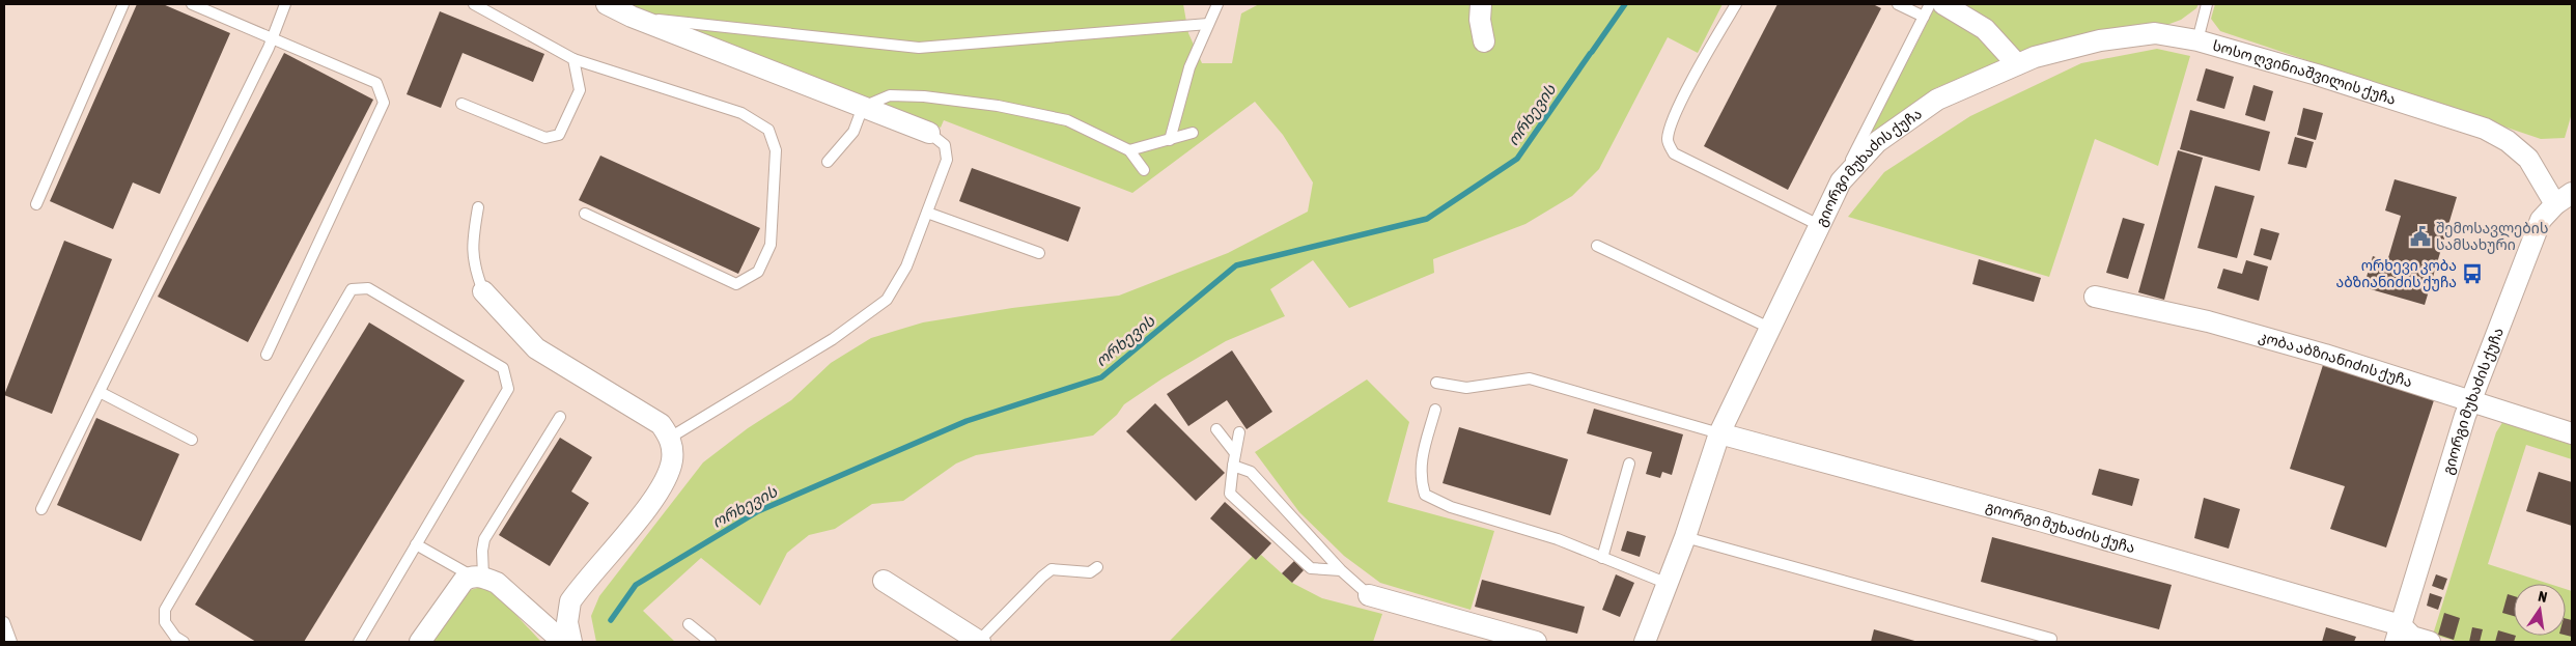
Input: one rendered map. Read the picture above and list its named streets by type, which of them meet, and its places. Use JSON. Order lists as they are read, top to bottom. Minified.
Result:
{"streets":{"street":["სოსო ღვინიაშვილის ქუჩა","გიორგი მუხაძის ქუჩა","კობა აბზიანიძის ქუჩა"]},"crossings":[["სოსო ღვინიაშვილის ქუჩა","გიორგი მუხაძის ქუჩა"],["გიორგი მუხაძის ქუჩა","კობა აბზიანიძის ქუჩა"]],"water":["ორხევის"],"places":{"public building":["შემოსავლების სამსახური"],"bus stop":["ორხევი კობა აბზიანიძის ქუჩა"]},"north":"top"}
